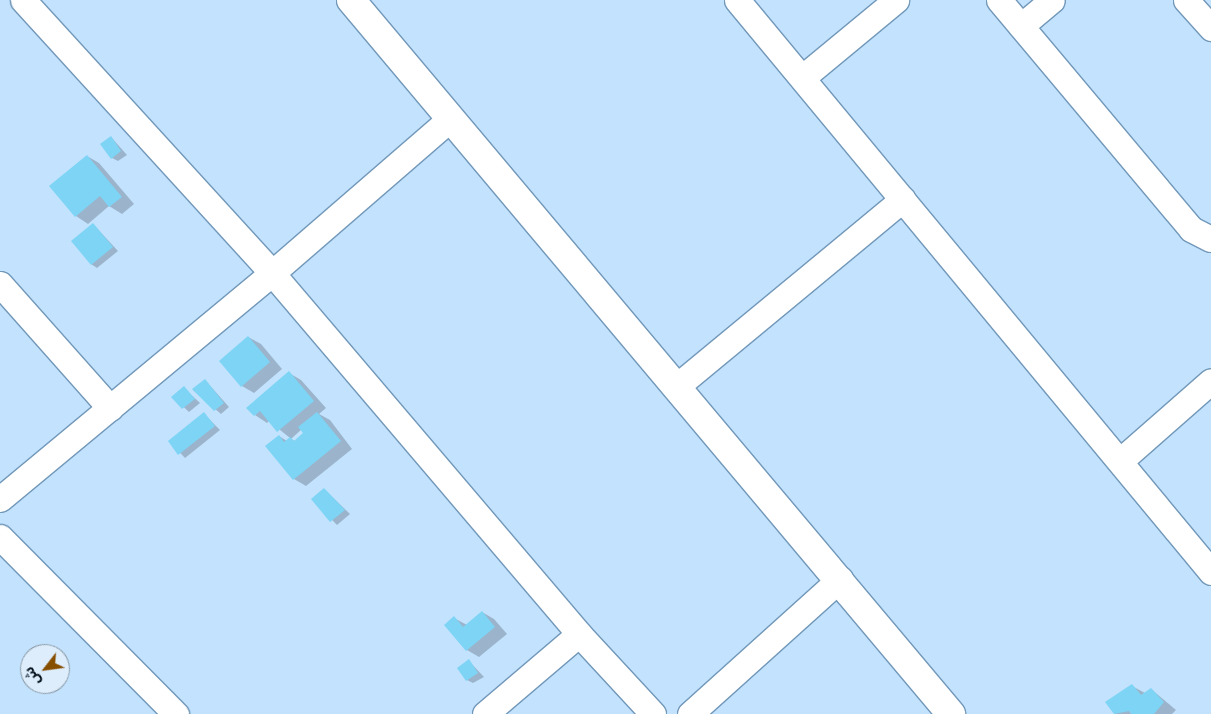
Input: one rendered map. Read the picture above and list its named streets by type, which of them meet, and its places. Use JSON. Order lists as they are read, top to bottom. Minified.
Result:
{"north":"bottom left"}
